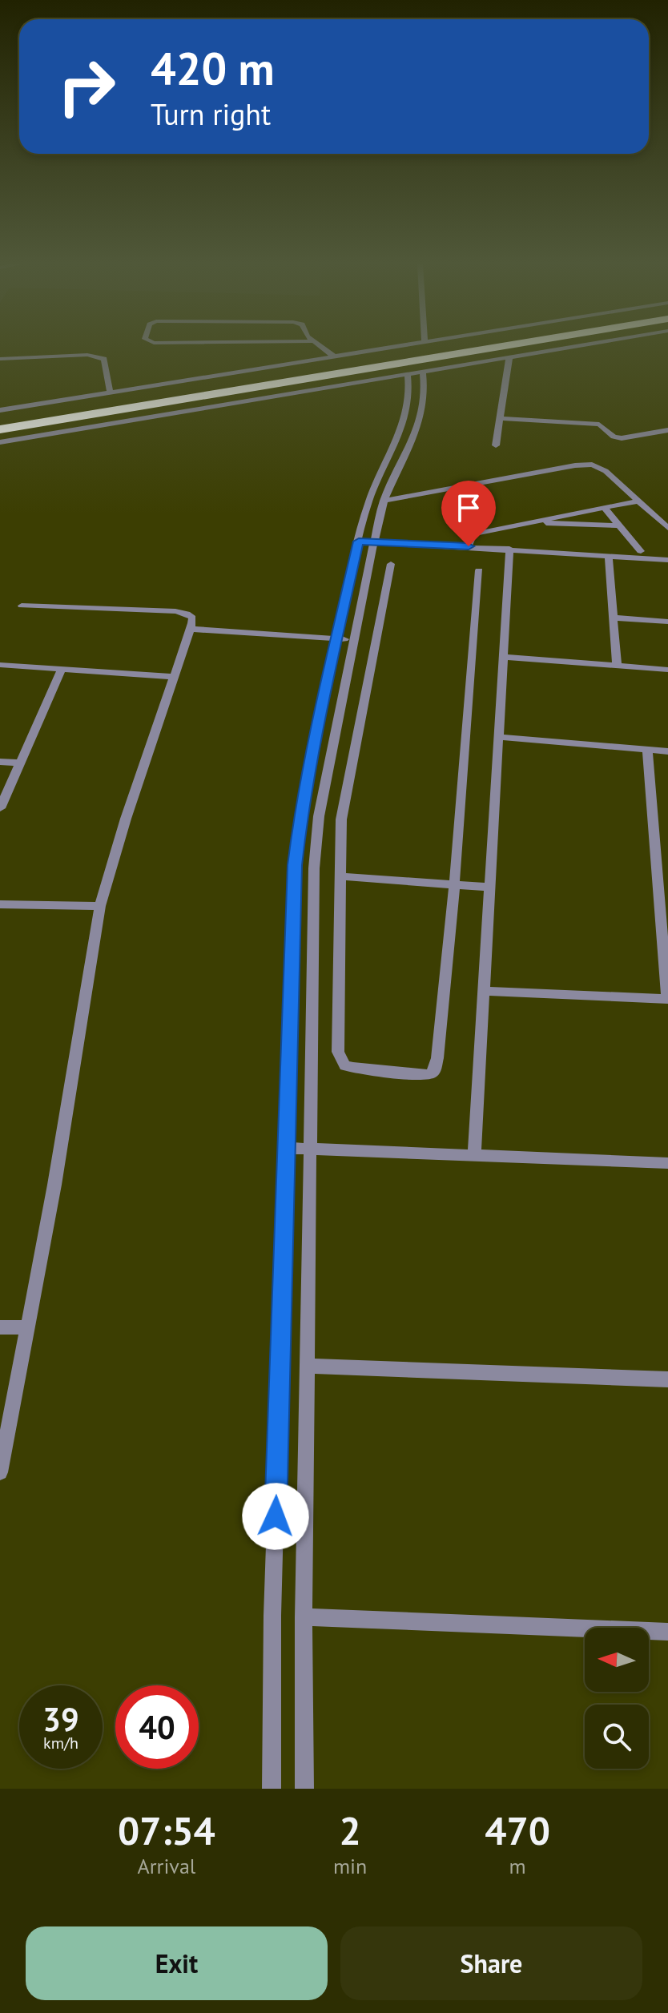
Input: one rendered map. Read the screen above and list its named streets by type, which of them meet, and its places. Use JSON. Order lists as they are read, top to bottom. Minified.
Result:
{"north":"left","page":{"turn":["420 m","Turn right"],"speed":"39 km/h","limit":"40","eta":["07:54","Arrival","2","min","470","m"],"buttons":["Exit","Share"]}}
